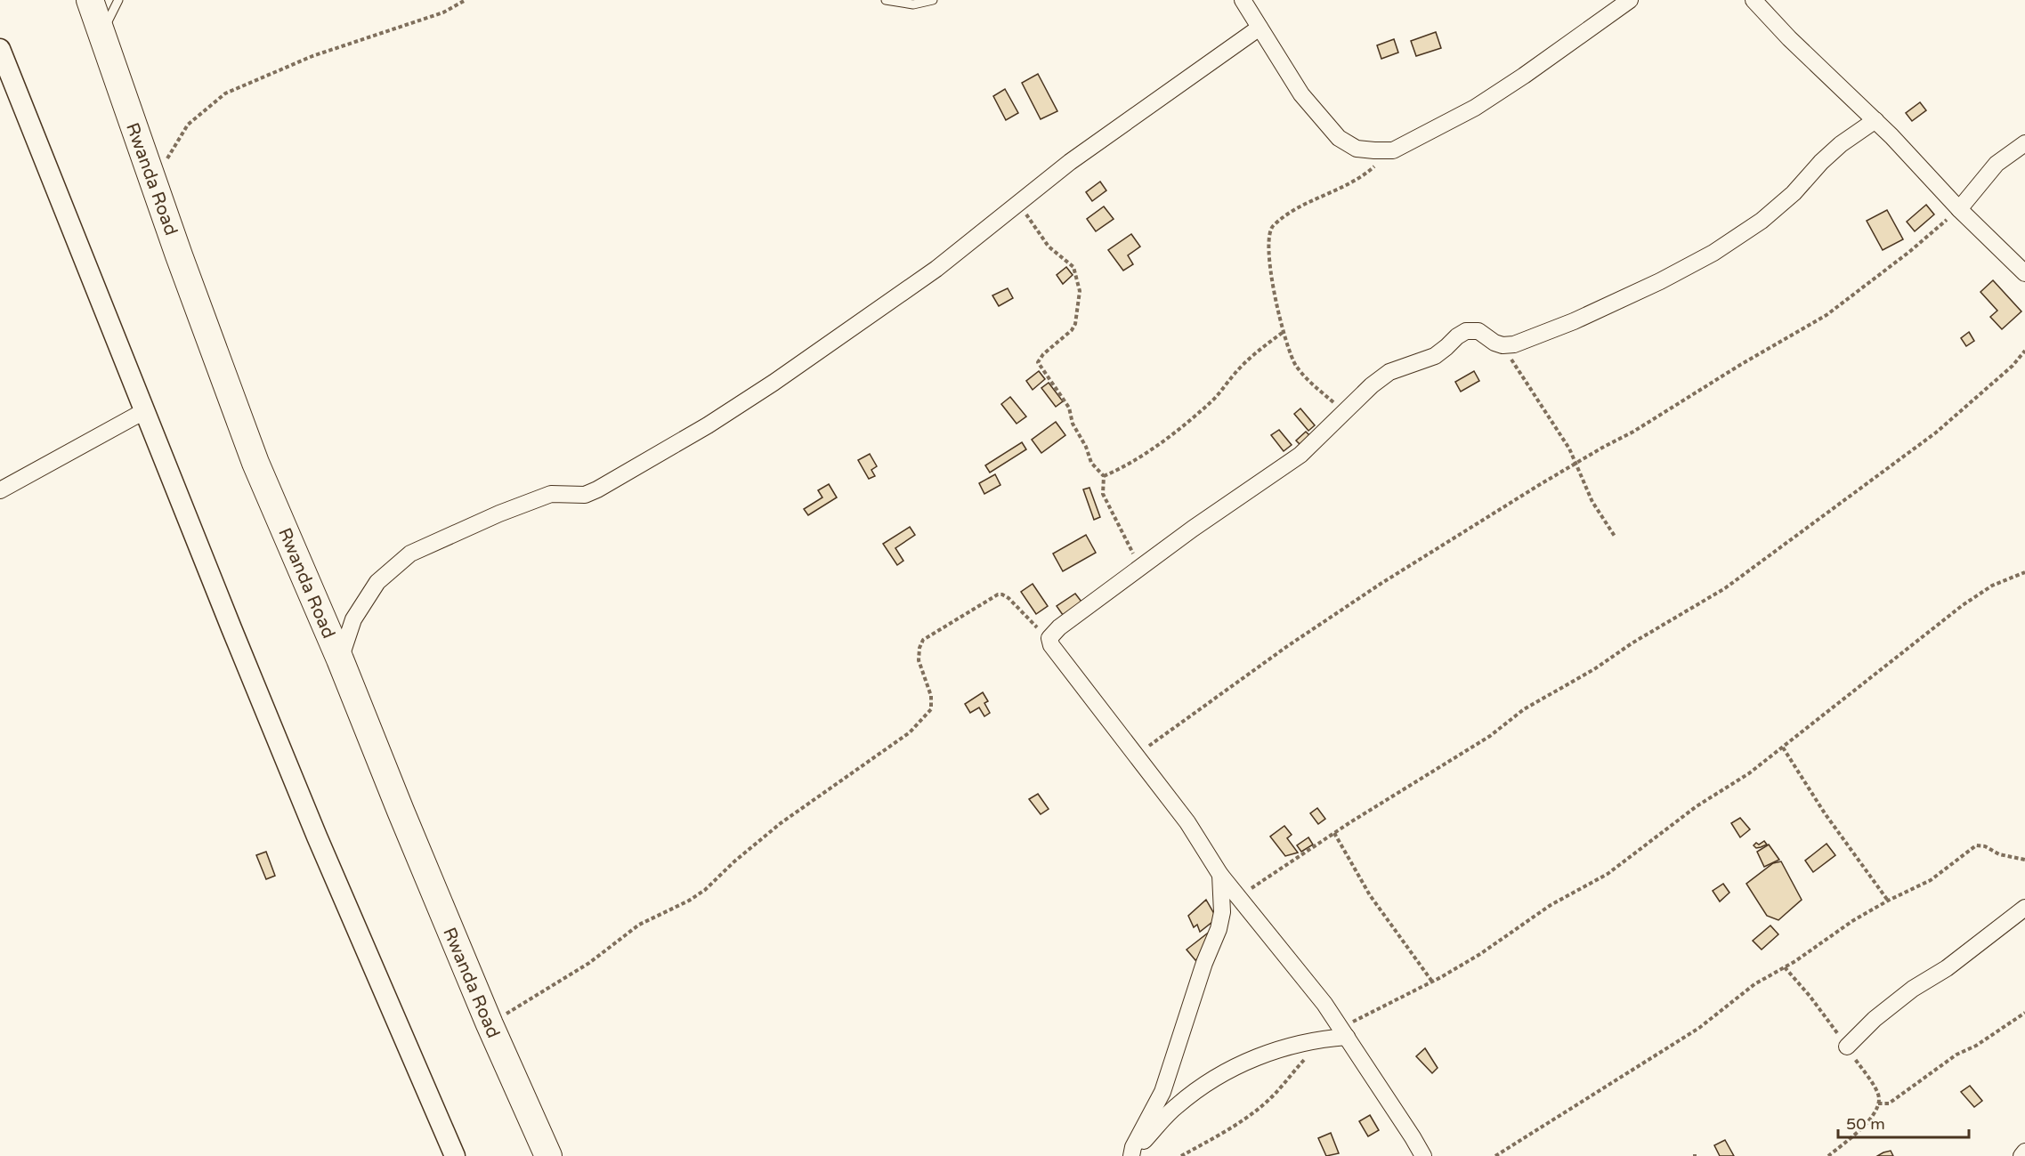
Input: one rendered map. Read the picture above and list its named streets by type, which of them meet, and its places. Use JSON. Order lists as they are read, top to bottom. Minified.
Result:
{"streets":{"highway":["Rwanda Road"]},"scale_bar":"50 m"}
